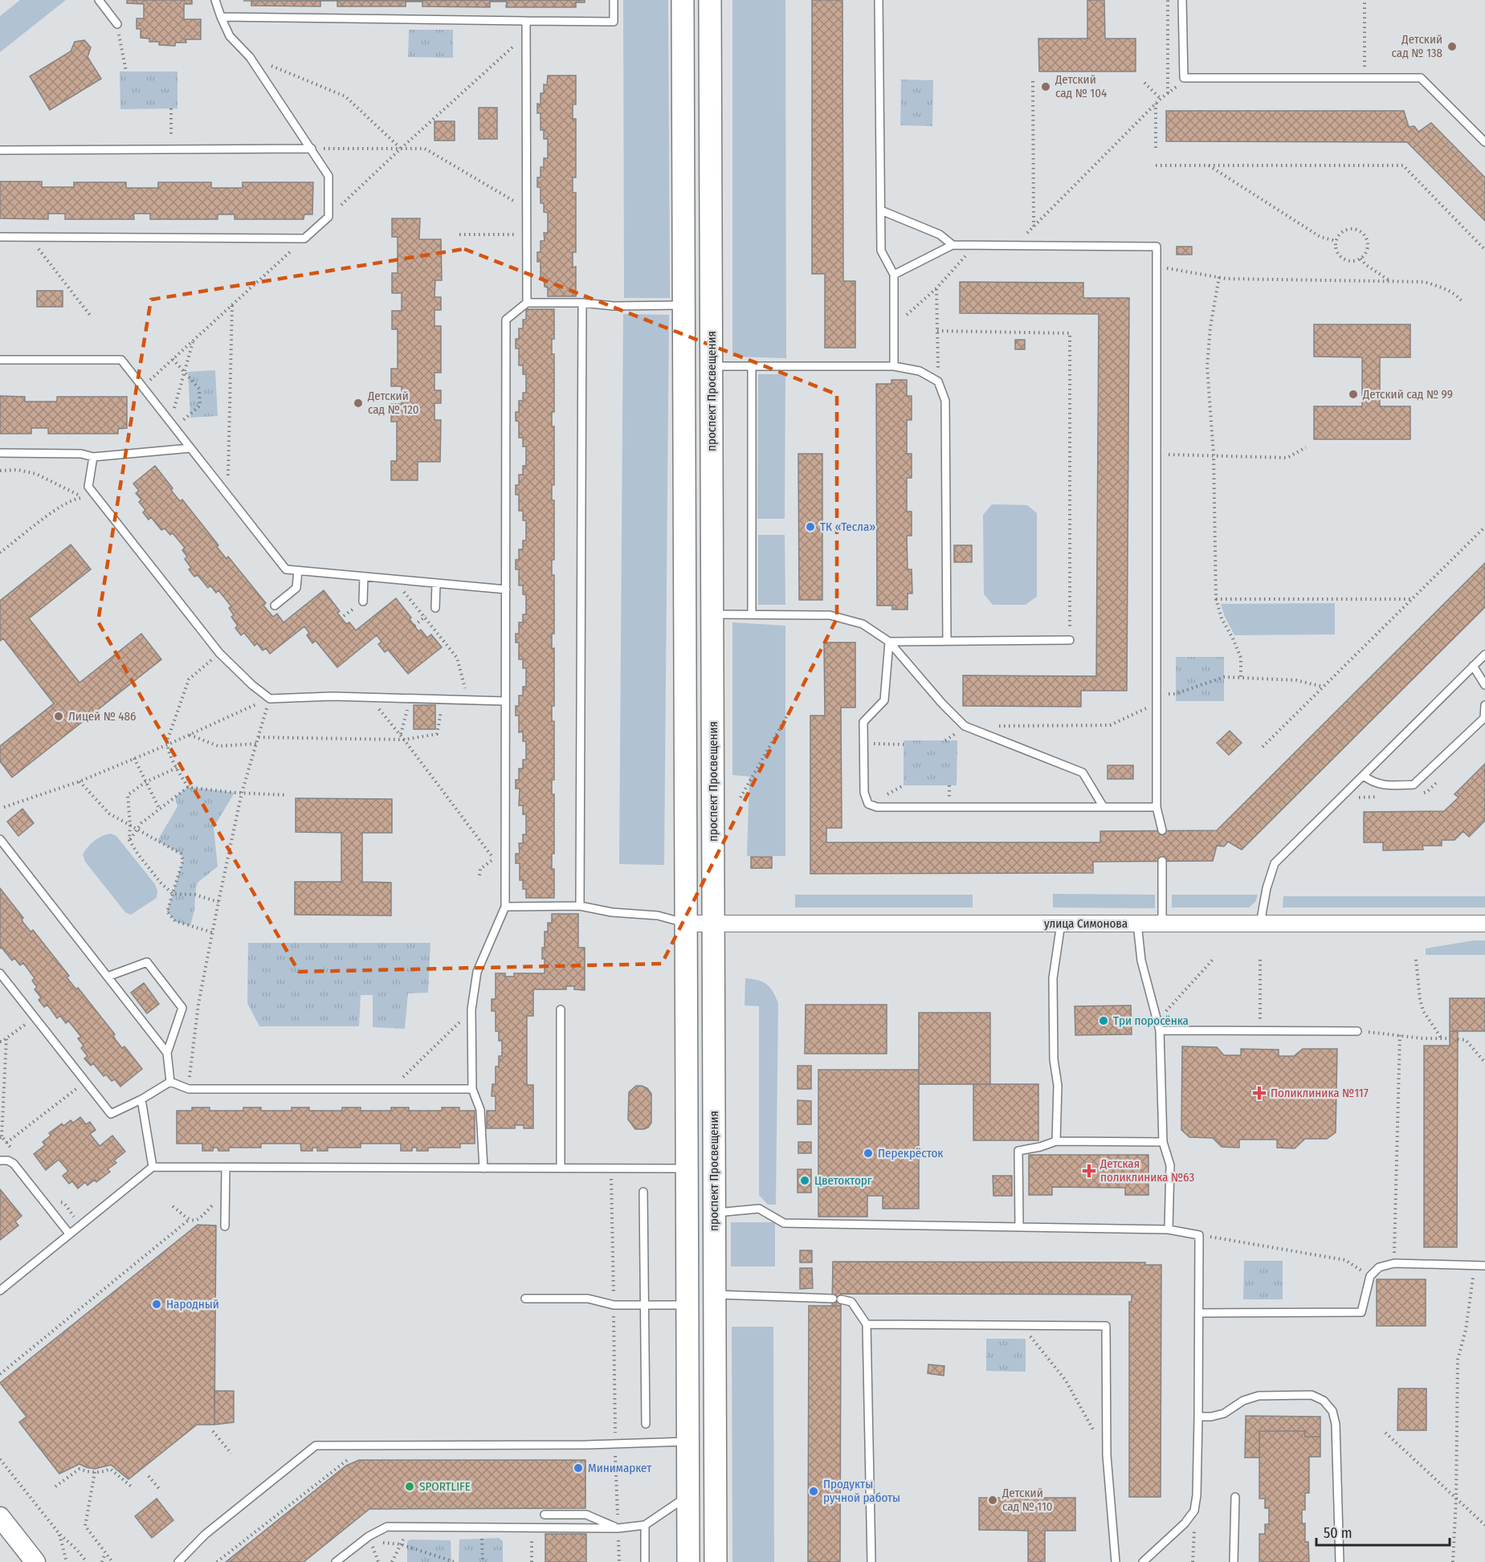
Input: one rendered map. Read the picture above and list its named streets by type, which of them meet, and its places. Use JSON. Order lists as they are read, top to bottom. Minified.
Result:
{"streets":{"main road":["проспект Просвещения"],"street":["улица Симонова"]},"crossings":[["проспект Просвещения","улица Симонова"]],"places":{"other":["Детский сад № 138","Детский сад № 104","Детский сад № 99","Детский сад № 120","ТК «Тесла»","Лицей № 486","Три поросёнка","Перекрёсток","Цветокторг","Народный","Минимаркет","SPORTLIFE","Продукты ручной работы","Детский сад № 110"],"health":["Поликлиника №117","Детская поликлиника №63"]},"scale_bar":"50 m"}
